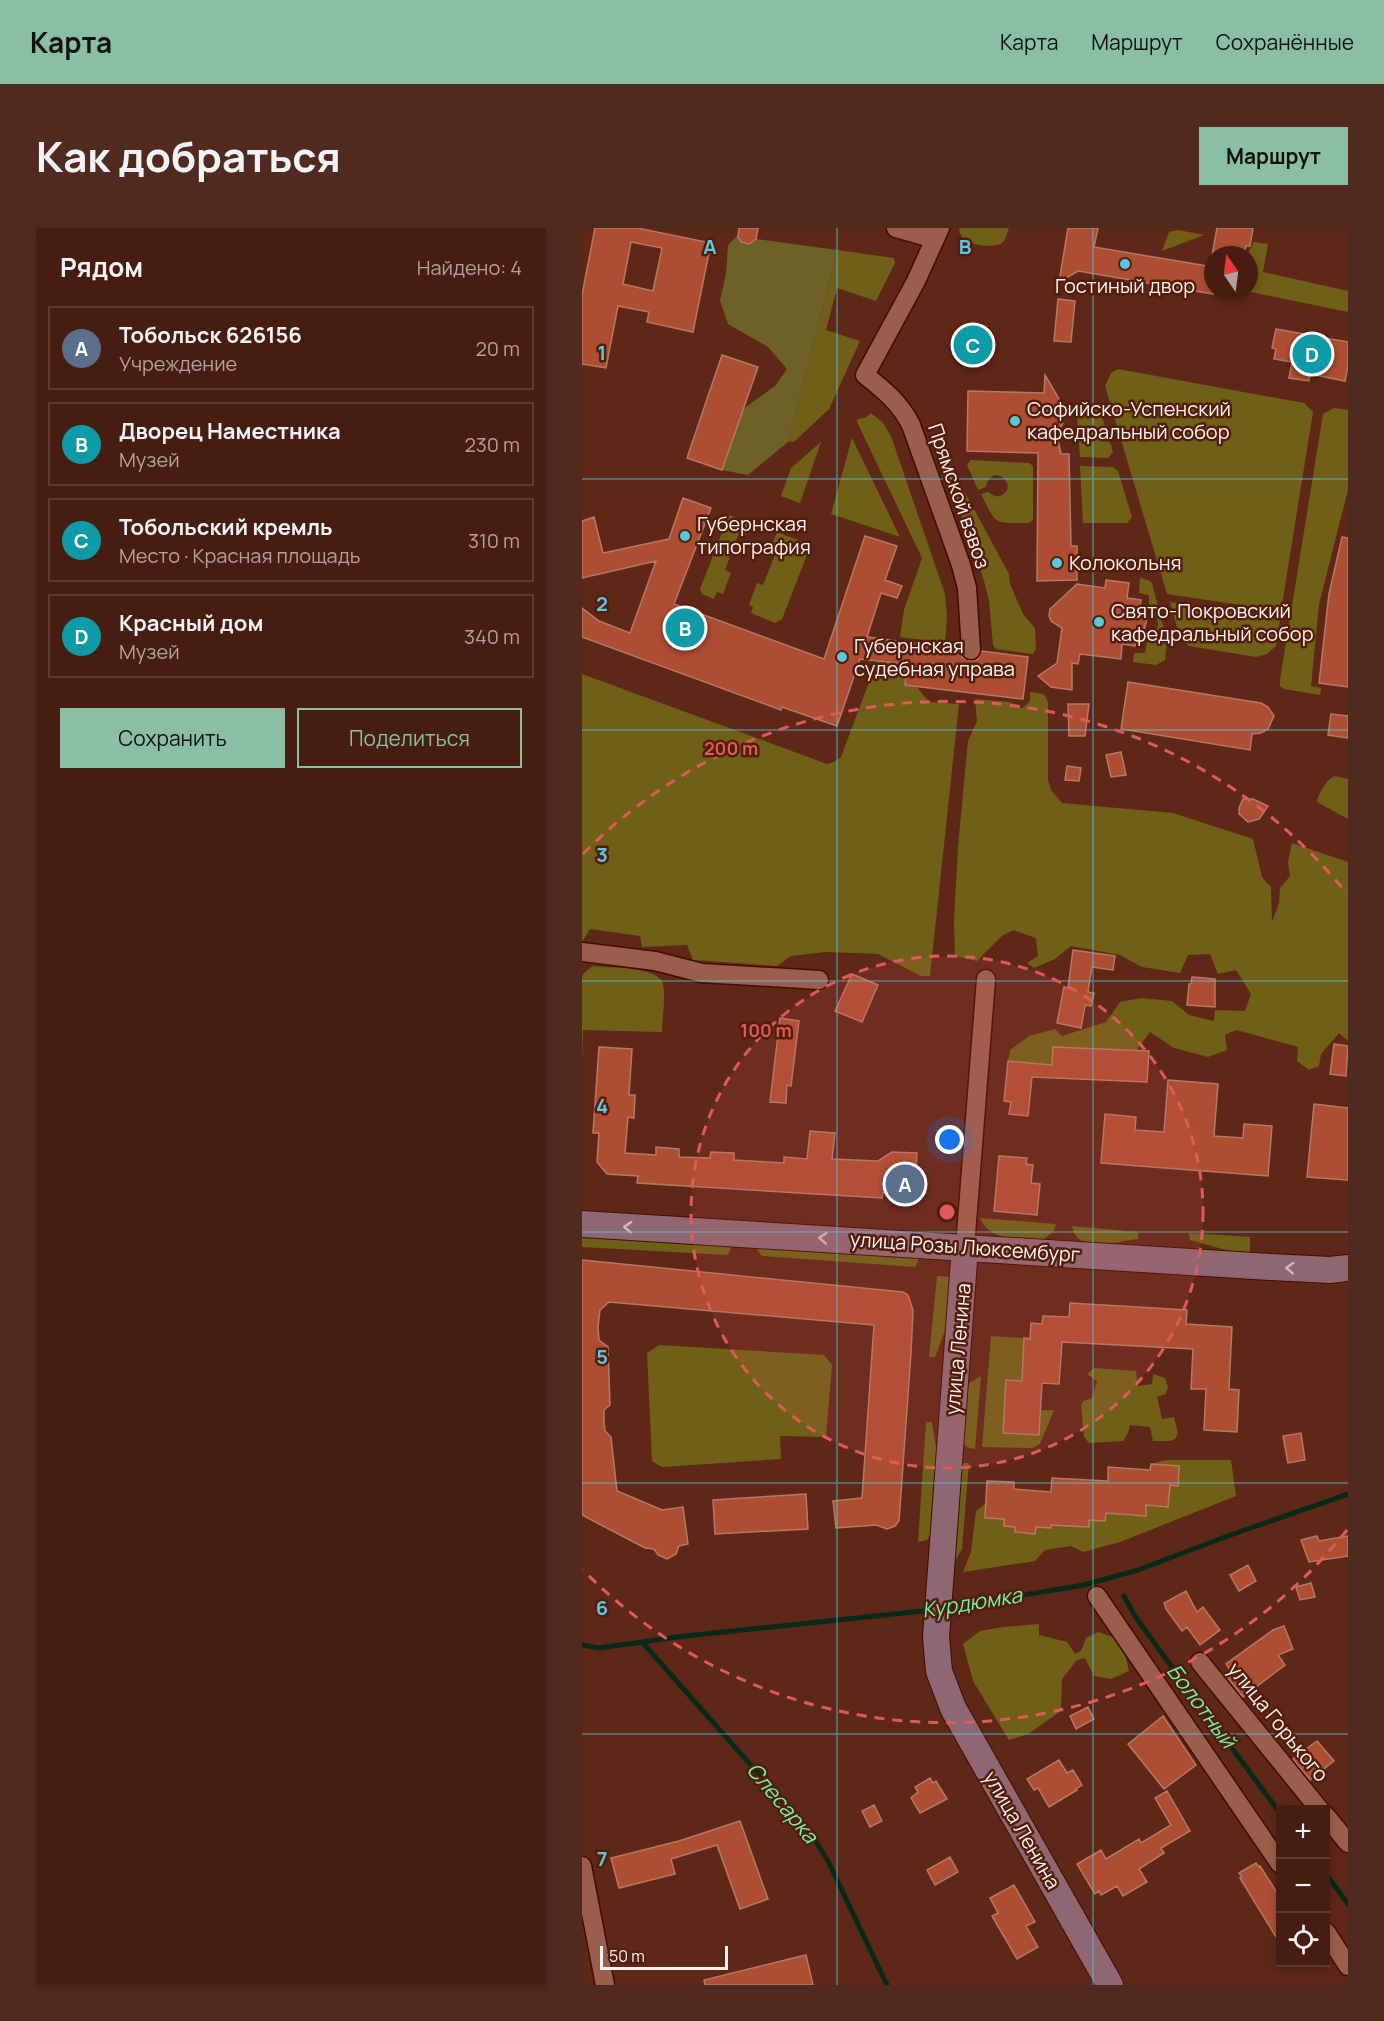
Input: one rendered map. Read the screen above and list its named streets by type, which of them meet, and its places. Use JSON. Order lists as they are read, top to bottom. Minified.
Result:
{"streets":{"main road":["улица Розы Люксембург","улица Ленина"],"street":["Прямской взвоз","улица Горького"]},"crossings":[["улица Розы Люксембург","улица Ленина"]],"one_way":["улица Розы Люксембург"],"water":["Курдюмка","Болотный","Слесарка"],"places":["Гостиный двор","Софийско-Успенский кафедральный собор","Губернская типография","Колокольня","Свято-Покровский кафедральный собор","Губернская судебная управа"],"scale_bar":"50 m","north":"top","page":{"header":"Карта","nav":["Карта","Маршрут","Сохранённые"],"title":"Как добраться","buttons":["Маршрут",["Сохранить","Поделиться"]],"heading":["Рядом","Найдено: 4"],"list":[{"mark":"A","name":"Тобольск 626156","note":"Учреждение","value":"20 m"},{"mark":"B","name":"Дворец Наместника","note":"Музей","value":"230 m"},{"mark":"C","name":"Тобольский кремль","note":"Место · Красная площадь","value":"310 m"},{"mark":"D","name":"Красный дом","note":"Музей","value":"340 m"}],"pins":["C","D","B","A"],"map_buttons":["+","−"],"scale":"50 m"},"grid":{"columns":["A","B"],"rows":["1","2","3","4","5","6","7"]},"rings":["200 m","100 m"]}
